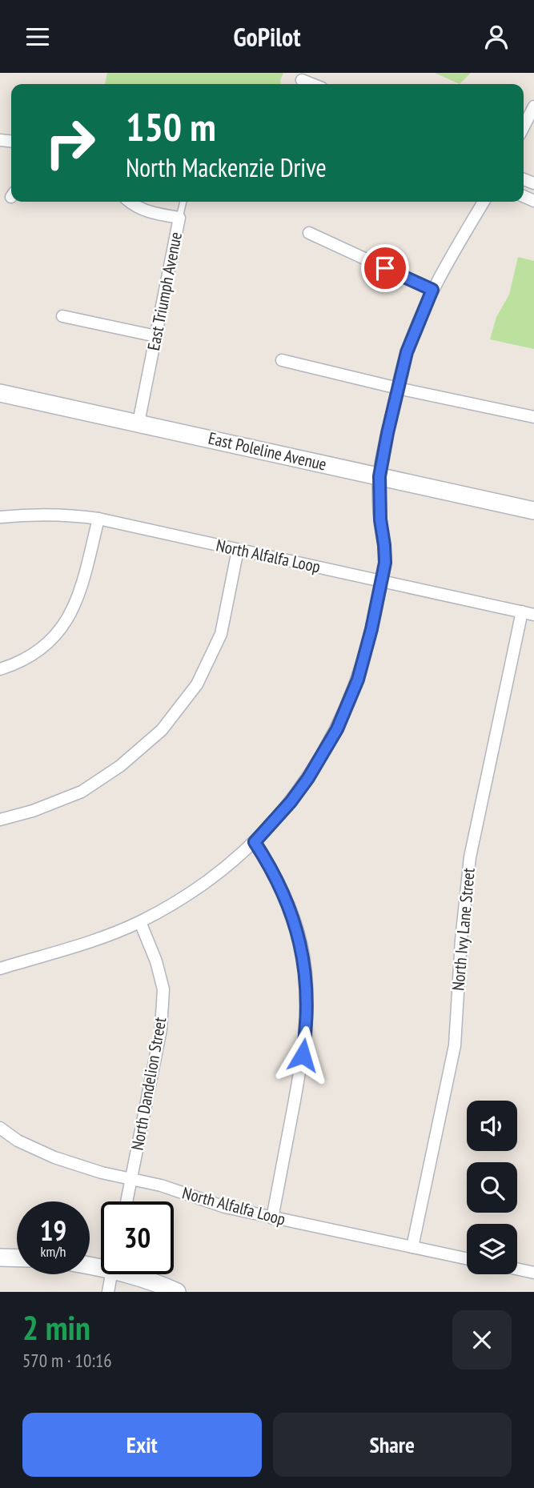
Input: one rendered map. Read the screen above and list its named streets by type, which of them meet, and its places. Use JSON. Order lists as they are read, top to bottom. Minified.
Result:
{"streets":{"main road":["East Poleline Avenue"],"street":["East Triumph Avenue","North Alfalfa Loop","North Ivy Lane Street","North Dandelion Street"]},"crossings":[["East Triumph Avenue","East Poleline Avenue"],["North Alfalfa Loop","North Ivy Lane Street"],["North Alfalfa Loop","North Dandelion Street"]],"page":{"header":"GoPilot","turn":["150 m","North Mackenzie Drive"],"speed":"19 km/h","limit":"30","heading":["2 min","570 m · 10:16"],"buttons":["Exit","Share"]}}
